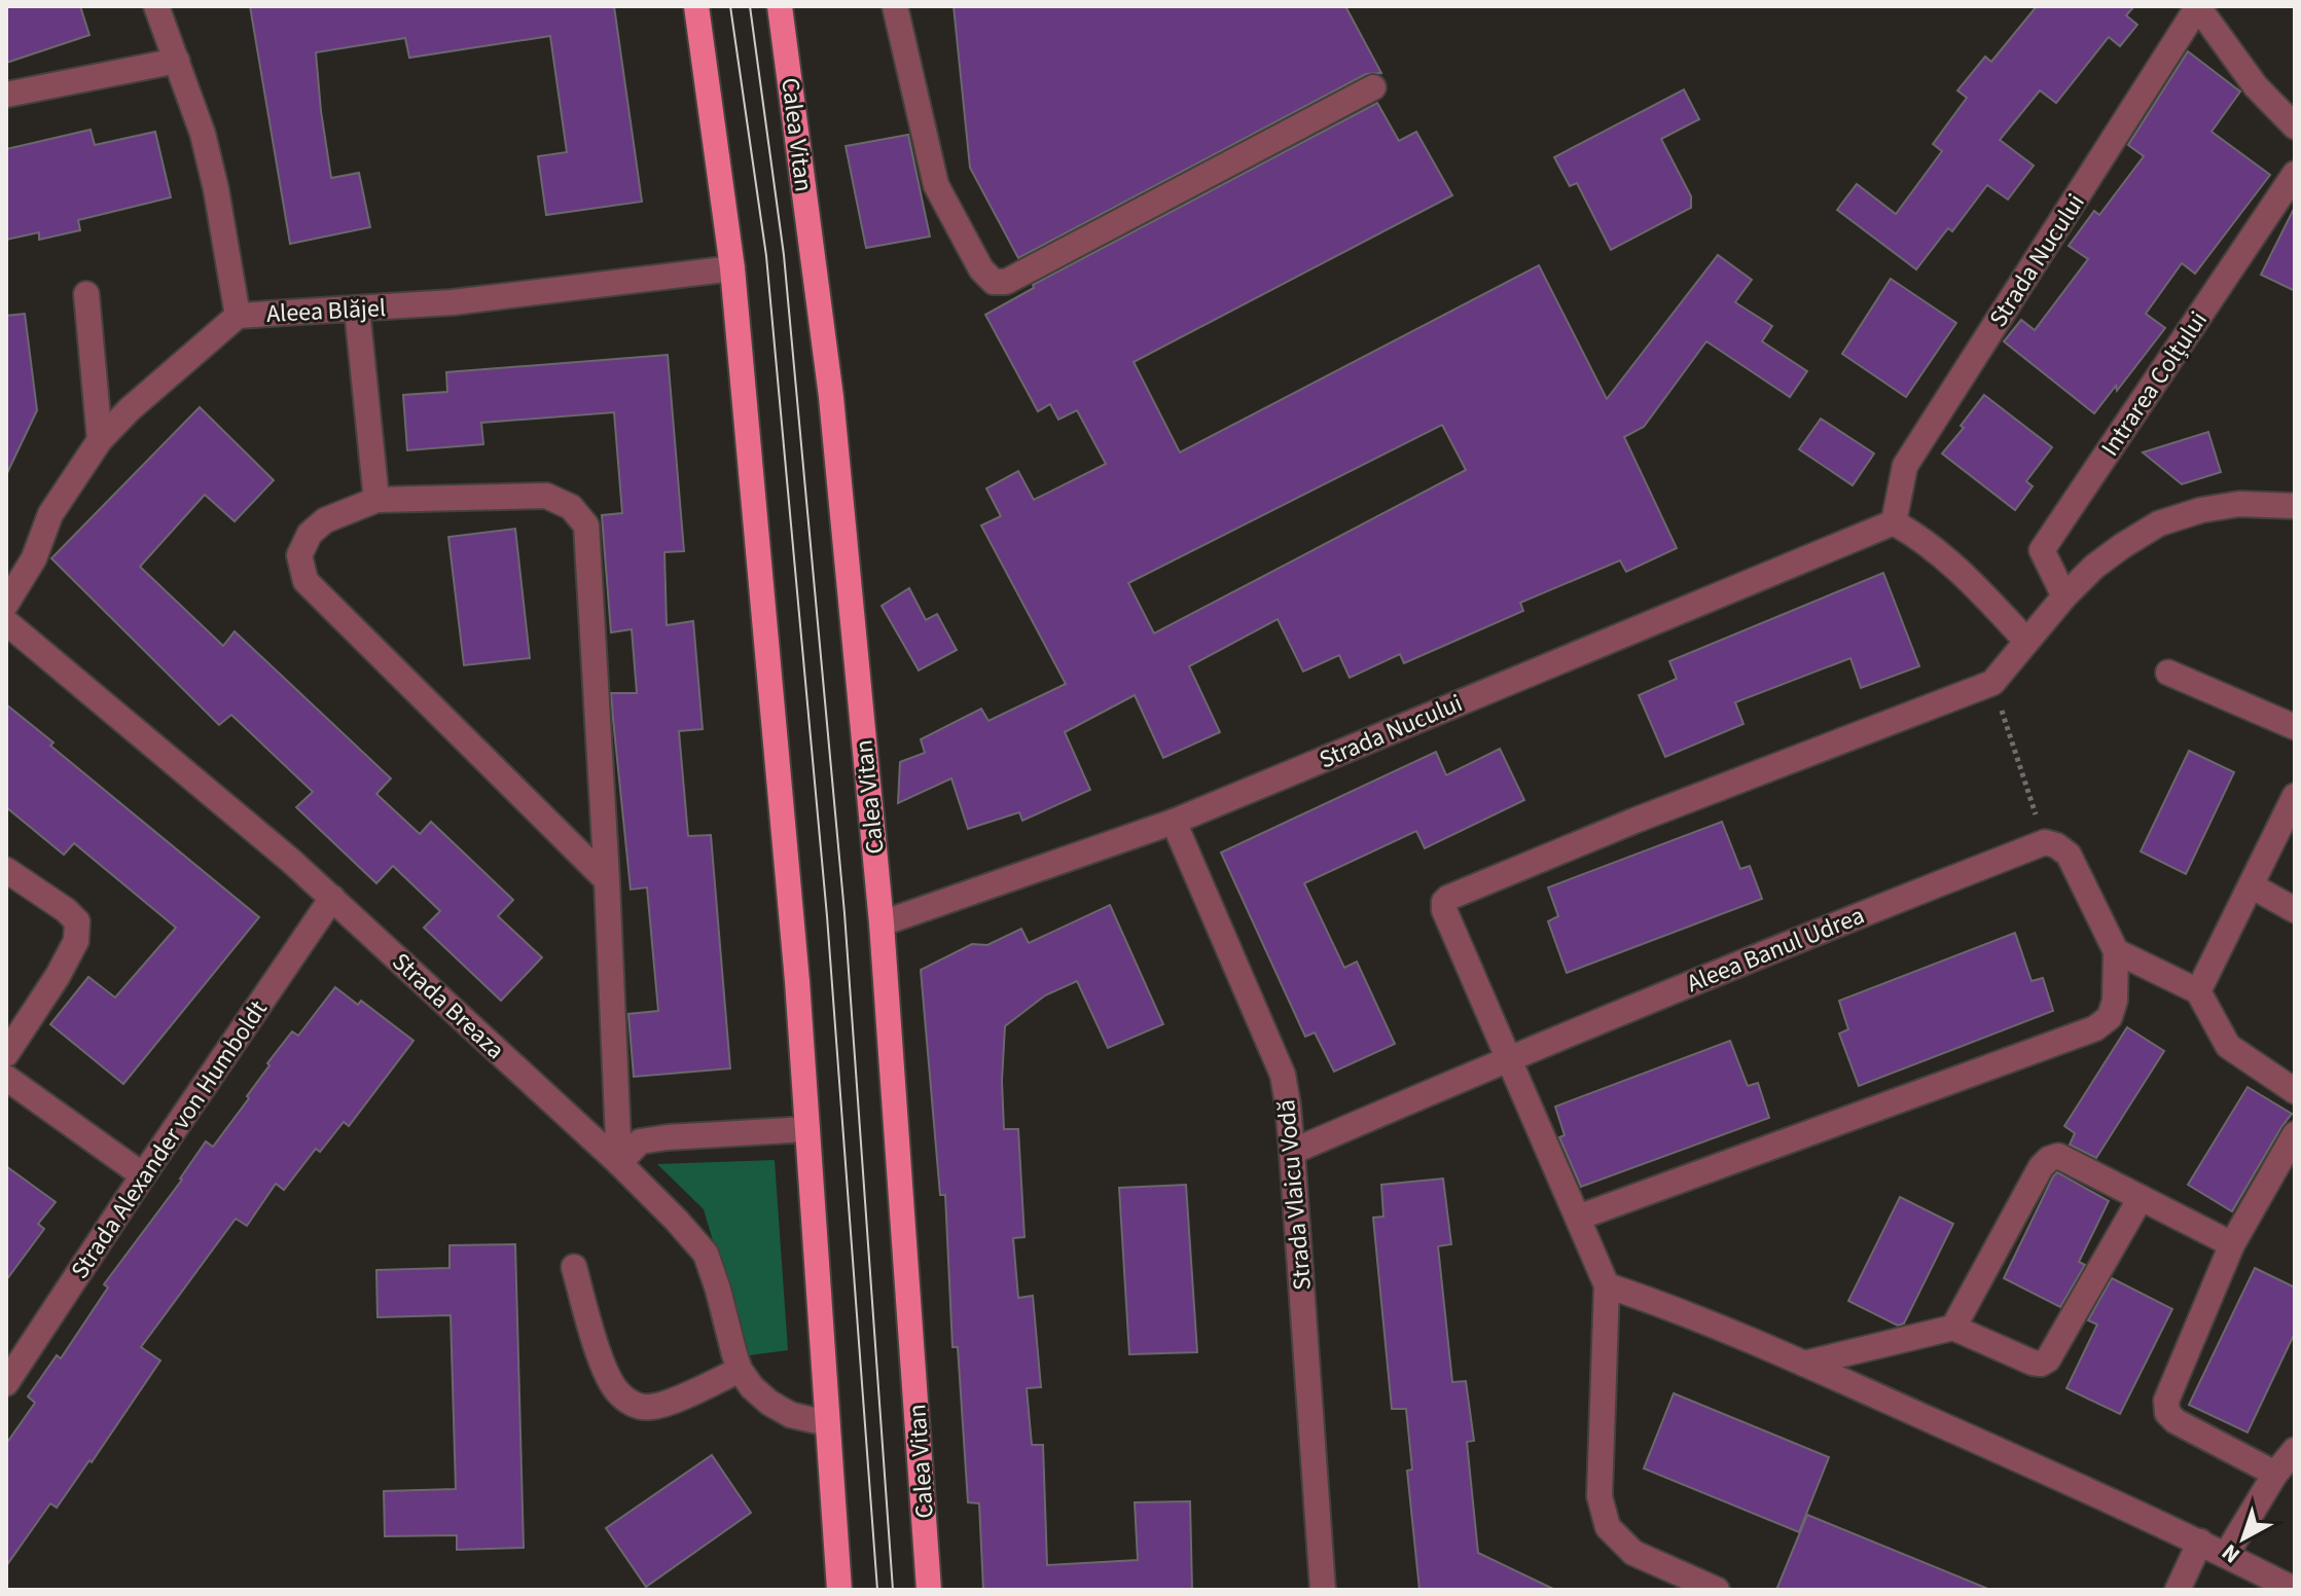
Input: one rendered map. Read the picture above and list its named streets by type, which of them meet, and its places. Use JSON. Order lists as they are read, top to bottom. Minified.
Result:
{"streets":{"main road":["Calea Vitan"],"street":["Strada Nucului","Aleea Blăjel","Intrarea Colțului","Aleea Banul Udrea","Strada Breaza","Strada Alexander von Humboldt","Strada Vlaicu Vodă"]},"crossings":[["Calea Vitan","Strada Nucului"],["Strada Nucului","Strada Vlaicu Vodă"],["Aleea Banul Udrea","Strada Vlaicu Vodă"],["Strada Breaza","Strada Alexander von Humboldt"]],"north":"bottom left"}
